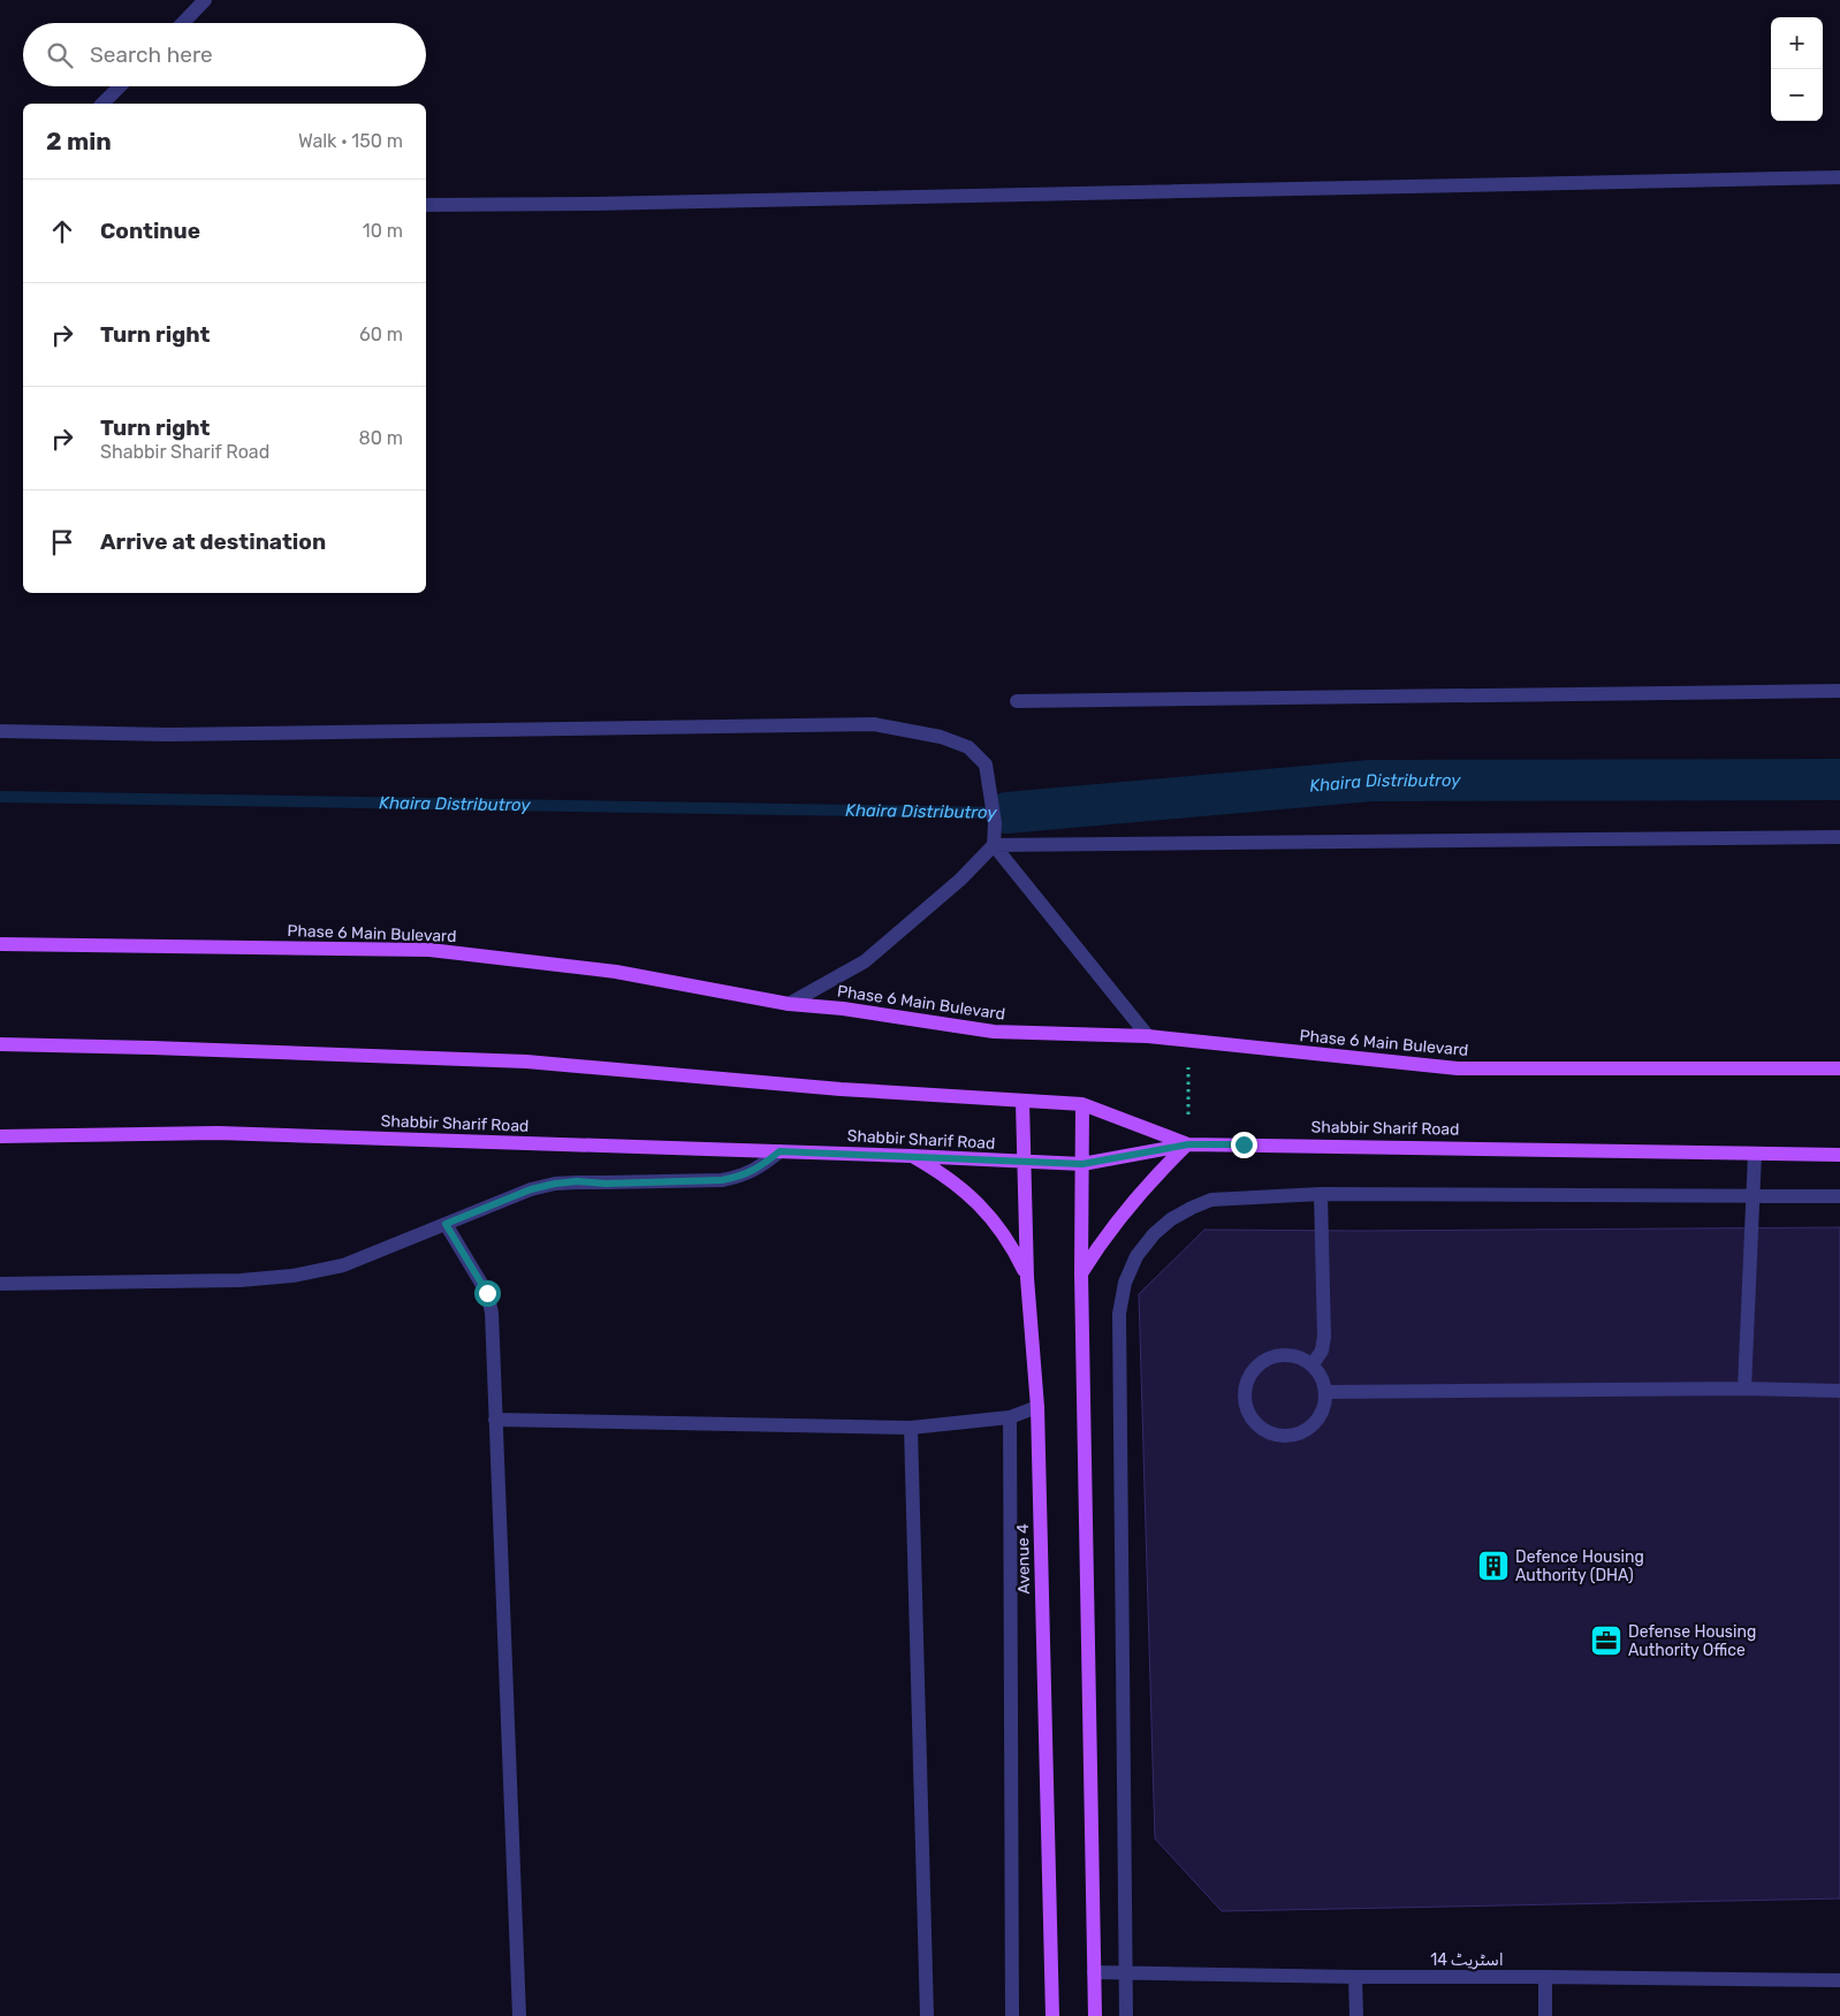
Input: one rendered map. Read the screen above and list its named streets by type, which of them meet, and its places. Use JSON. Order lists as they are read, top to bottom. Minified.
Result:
{"streets":{"main road":["Phase 6 Main Bulevard","Shabbir Sharif Road","Avenue 4"],"street":["اسٹریٹ 14"]},"crossings":[["Shabbir Sharif Road","Avenue 4"]],"water":["Khaira Distributroy"],"places":{"building":["Defence Housing Authority (DHA)"],"office":["Defense Housing Authority Office"]},"page":{"map_buttons":["+","−"],"search":"Search here","heading":["2 min","Walk · 150 m"],"list":[["Continue","10 m"],["Turn right","60 m"],["Turn right","Shabbir Sharif Road","80 m"],"Arrive at destination"]}}
